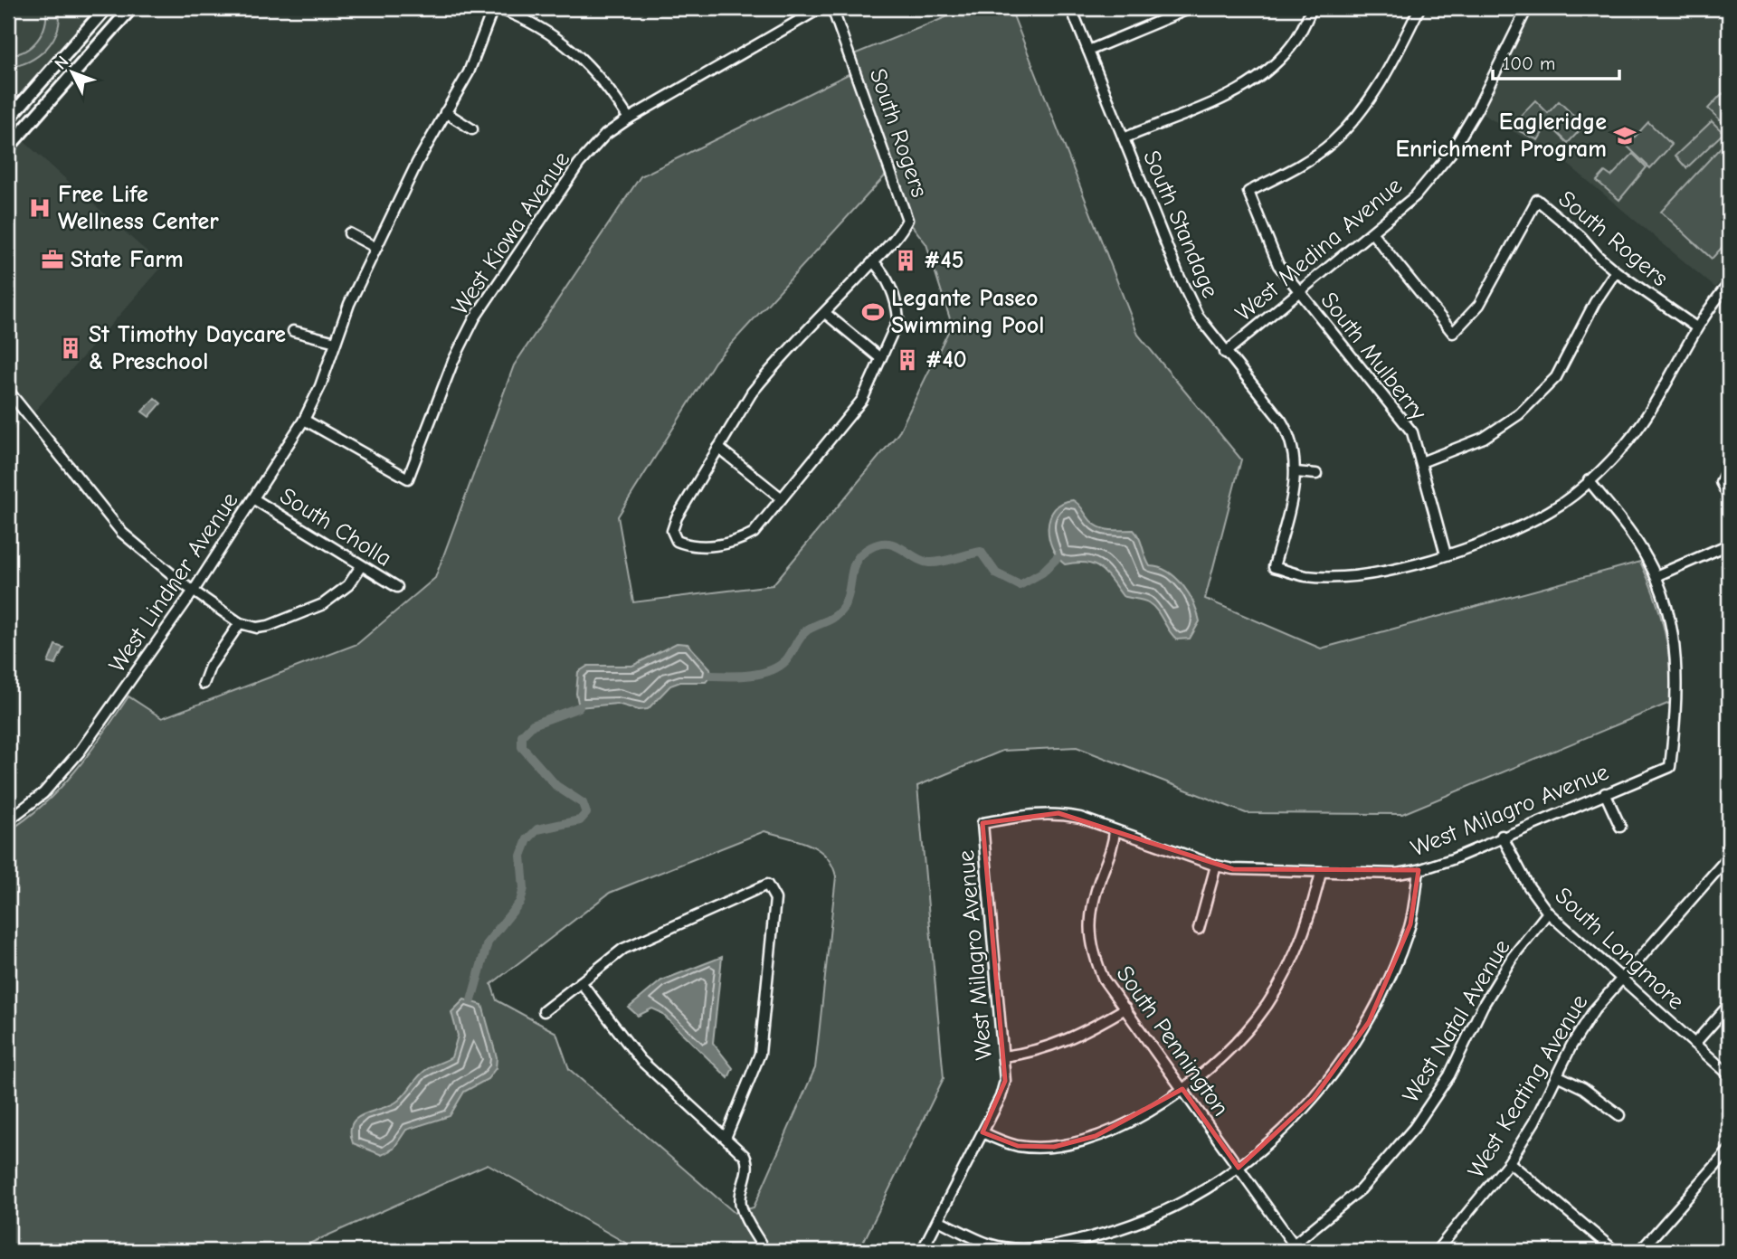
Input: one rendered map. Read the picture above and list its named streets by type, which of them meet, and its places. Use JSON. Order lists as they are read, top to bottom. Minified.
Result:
{"streets":{"street":["South Rogers","South Standage","West Kiowa Avenue","West Medina Avenue","South Mulberry","South Cholla","West Lindner Avenue","West Milagro Avenue","South Longmore","West Natal Avenue","South Pennington","West Keating Avenue"]},"crossings":[["South Rogers","West Medina Avenue"],["South Standage","West Medina Avenue"],["South Standage","South Mulberry"],["West Kiowa Avenue","West Lindner Avenue"],["West Medina Avenue","South Mulberry"],["South Cholla","West Lindner Avenue"],["West Milagro Avenue","South Longmore"],["West Milagro Avenue","South Pennington"],["South Longmore","West Natal Avenue"],["South Longmore","West Keating Avenue"],["West Natal Avenue","South Pennington"]],"places":{"school or university":["Eagleridge Enrichment Program"],"hospital":["Free Life Wellness Center"],"office":["State Farm"],"building":["#45","St Timothy Daycare & Preschool","#40"],"sports":["Legante Paseo Swimming Pool"]},"scale_bar":"100 m","north":"top left"}
